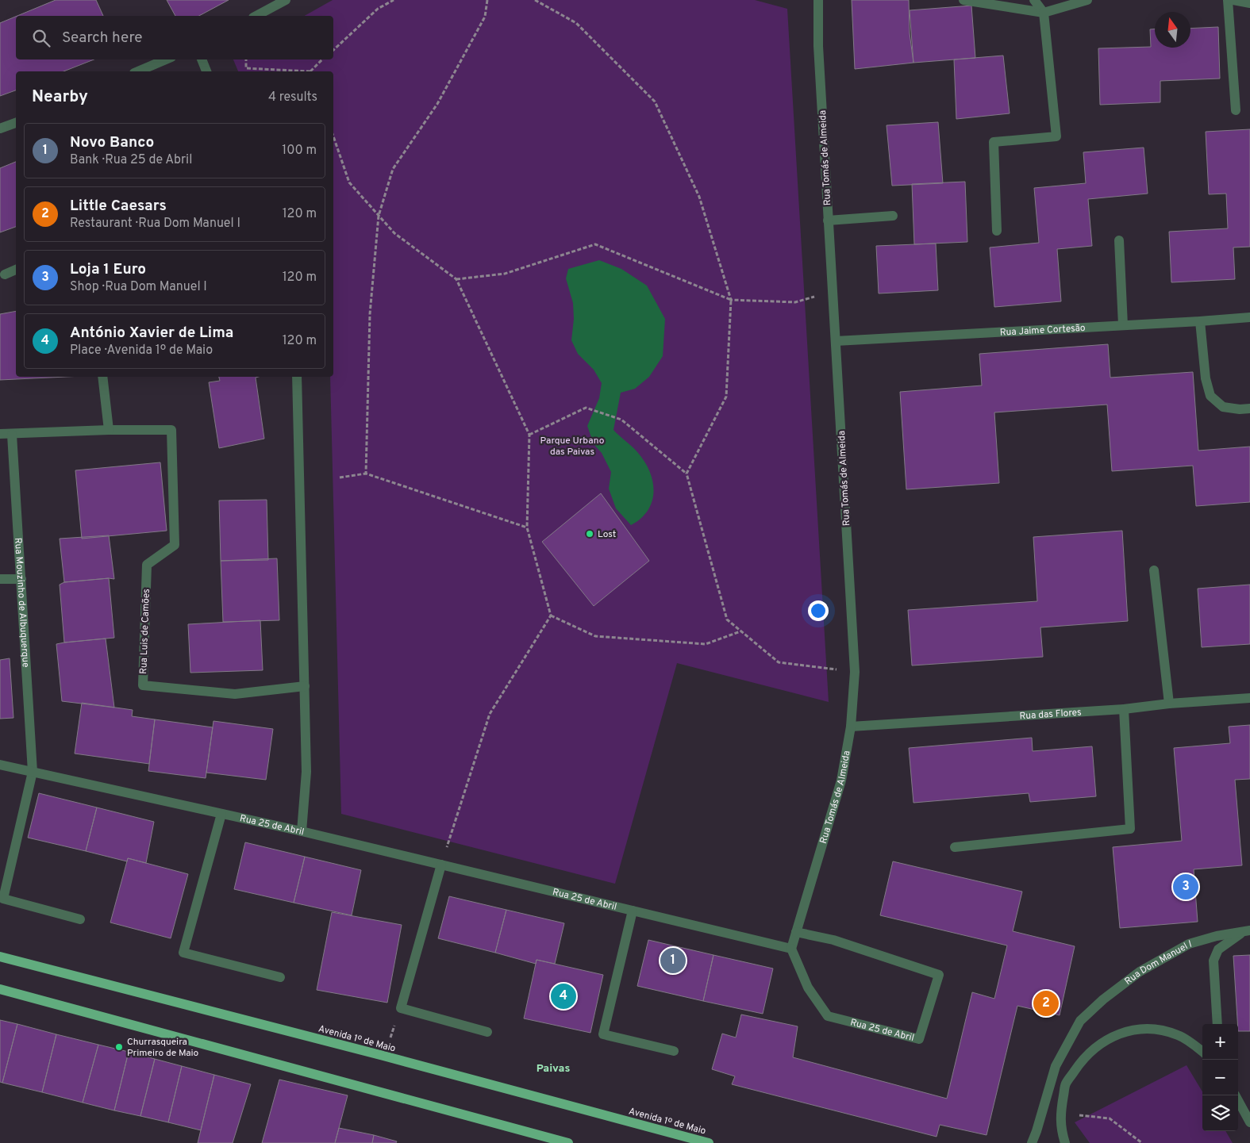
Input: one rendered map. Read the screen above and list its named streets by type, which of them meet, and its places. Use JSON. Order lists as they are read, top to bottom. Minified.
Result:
{"streets":{"main road":["Avenida 1º de Maio"],"street":["Rua Tomás de Almeida","Rua Jaime Cortesão","Rua Mouzinho de Albuquerque","Rua Luis de Camões","Rua das Flores","Rua 25 de Abril","Rua Dom Manuel I"]},"crossings":[["Rua Tomás de Almeida","Rua Jaime Cortesão"],["Rua Tomás de Almeida","Rua das Flores"],["Rua Tomás de Almeida","Rua 25 de Abril"],["Rua Mouzinho de Albuquerque","Rua 25 de Abril"]],"districts":["Paivas"],"parks":["Parque Urbano das Paivas"],"places":["Lost","Churrasqueira Primeiro de Maio"],"north":"top","page":{"search":"Search here","heading":["Nearby","4 results"],"list":[{"mark":"1","name":"Novo Banco","note":"Bank · Rua 25 de Abril","value":"100 m"},{"mark":"2","name":"Little Caesars","note":"Restaurant · Rua Dom Manuel I","value":"120 m"},{"mark":"3","name":"Loja 1 Euro","note":"Shop · Rua Dom Manuel I","value":"120 m"},{"mark":"4","name":"António Xavier de Lima","note":"Place · Avenida 1º de Maio","value":"120 m"}],"pins":["3","1","4","2"],"map_buttons":["+","−"]}}
